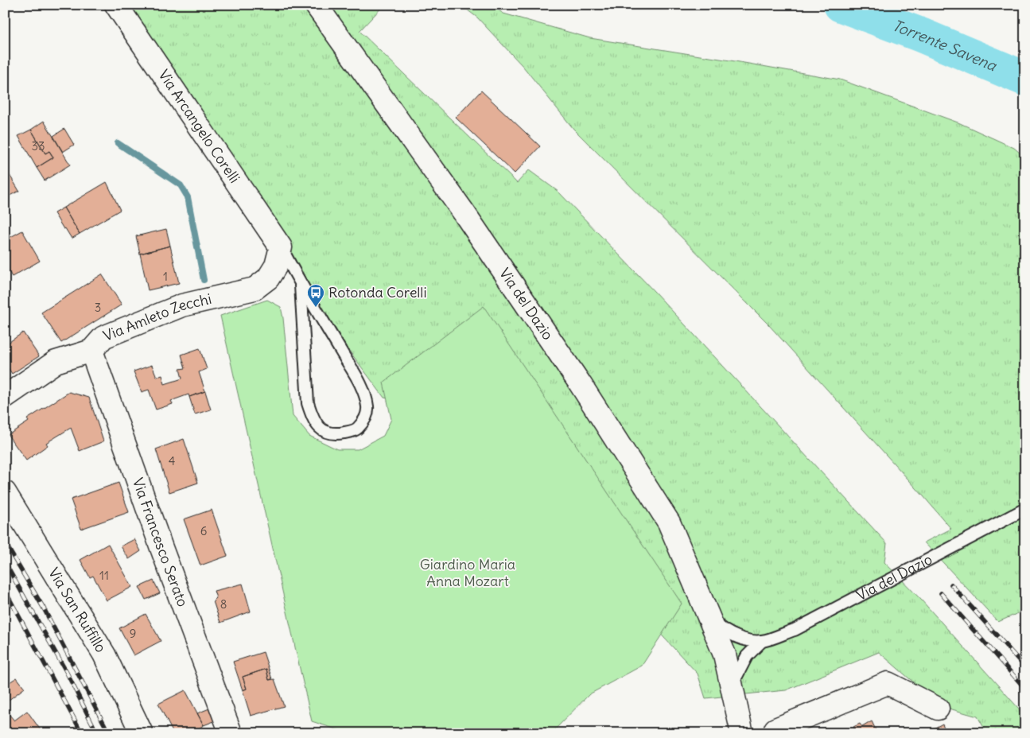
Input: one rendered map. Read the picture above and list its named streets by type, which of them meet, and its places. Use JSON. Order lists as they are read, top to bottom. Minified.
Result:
{"streets":{"street":["Via Arcangelo Corelli","Via del Dazio","Via Amleto Zecchi","Via Francesco Serato","Via San Ruffillo"]},"crossings":[["Via Arcangelo Corelli","Via Amleto Zecchi"],["Via Amleto Zecchi","Via Francesco Serato"]],"water":["Torrente Savena"],"parks":["Giardino Maria Anna Mozart"],"places":{"bus stop":["Rotonda Corelli"]},"house_numbers":["33","1","3","4","6","11","8","9"]}
